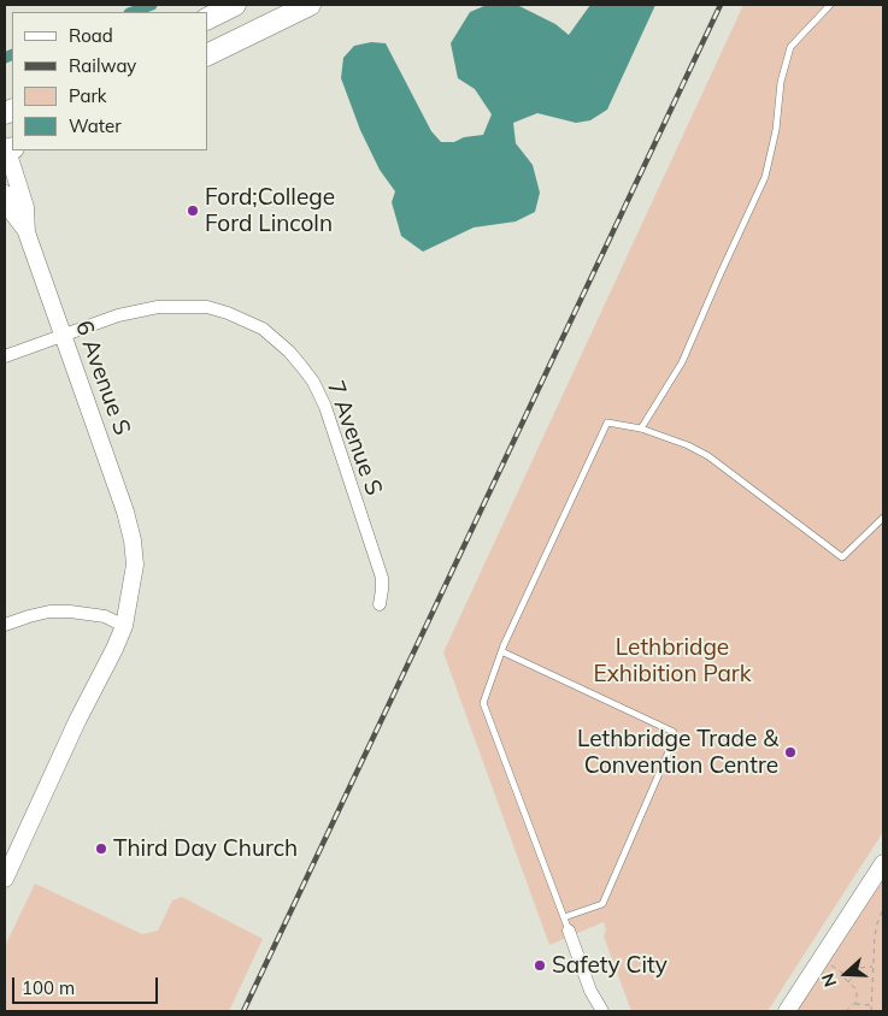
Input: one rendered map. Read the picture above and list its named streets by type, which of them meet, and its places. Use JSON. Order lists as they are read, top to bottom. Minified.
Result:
{"streets":{"street":["6 Avenue S","7 Avenue S"]},"crossings":[["6 Avenue S","7 Avenue S"]],"parks":["Lethbridge Exhibition Park"],"places":["Ford;College Ford Lincoln","Lethbridge Trade & Convention Centre","Third Day Church","Safety City"],"legend":["Road","Railway","Park","Water"],"scale_bar":"100 m","north":"left"}
